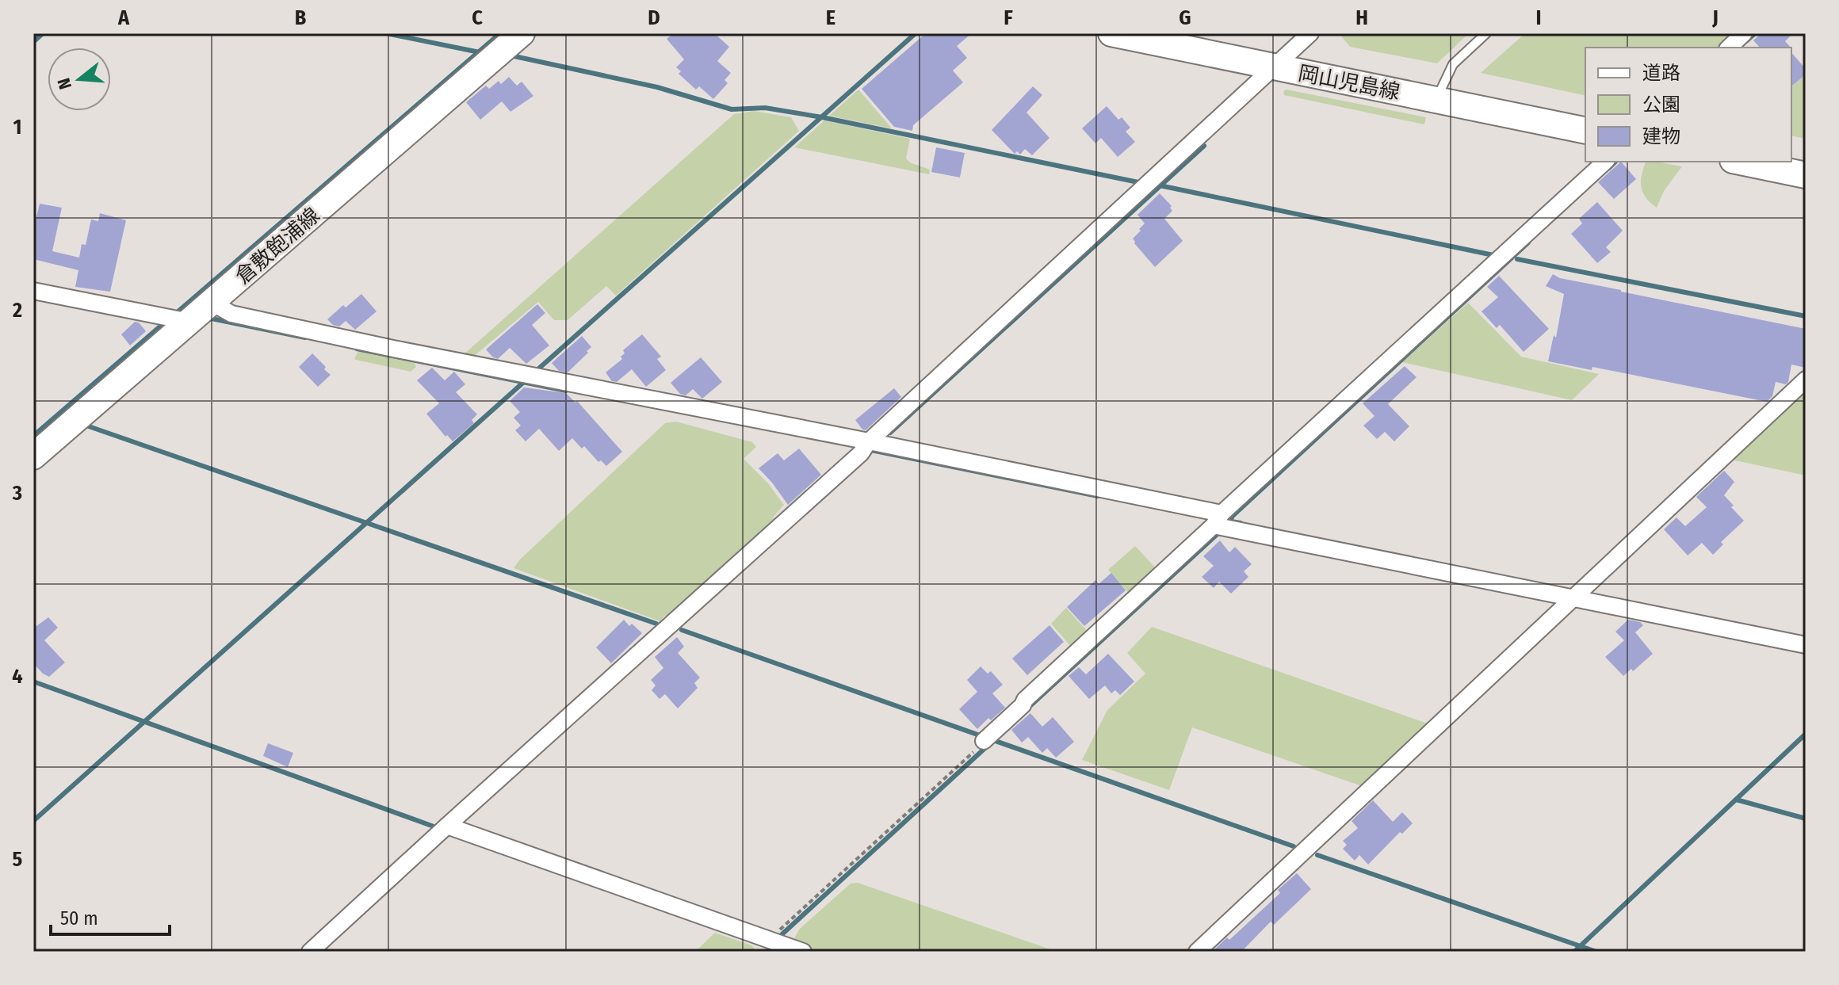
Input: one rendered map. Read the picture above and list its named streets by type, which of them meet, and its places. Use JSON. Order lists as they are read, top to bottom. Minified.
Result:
{"streets":{"main road":["岡山児島線","倉敷飽浦線"]},"legend":["道路","公園","建物"],"scale_bar":"50 m","north":"left","grid":{"columns":["A","B","C","D","E","F","G","H","I","J"],"rows":["1","2","3","4","5"]}}
